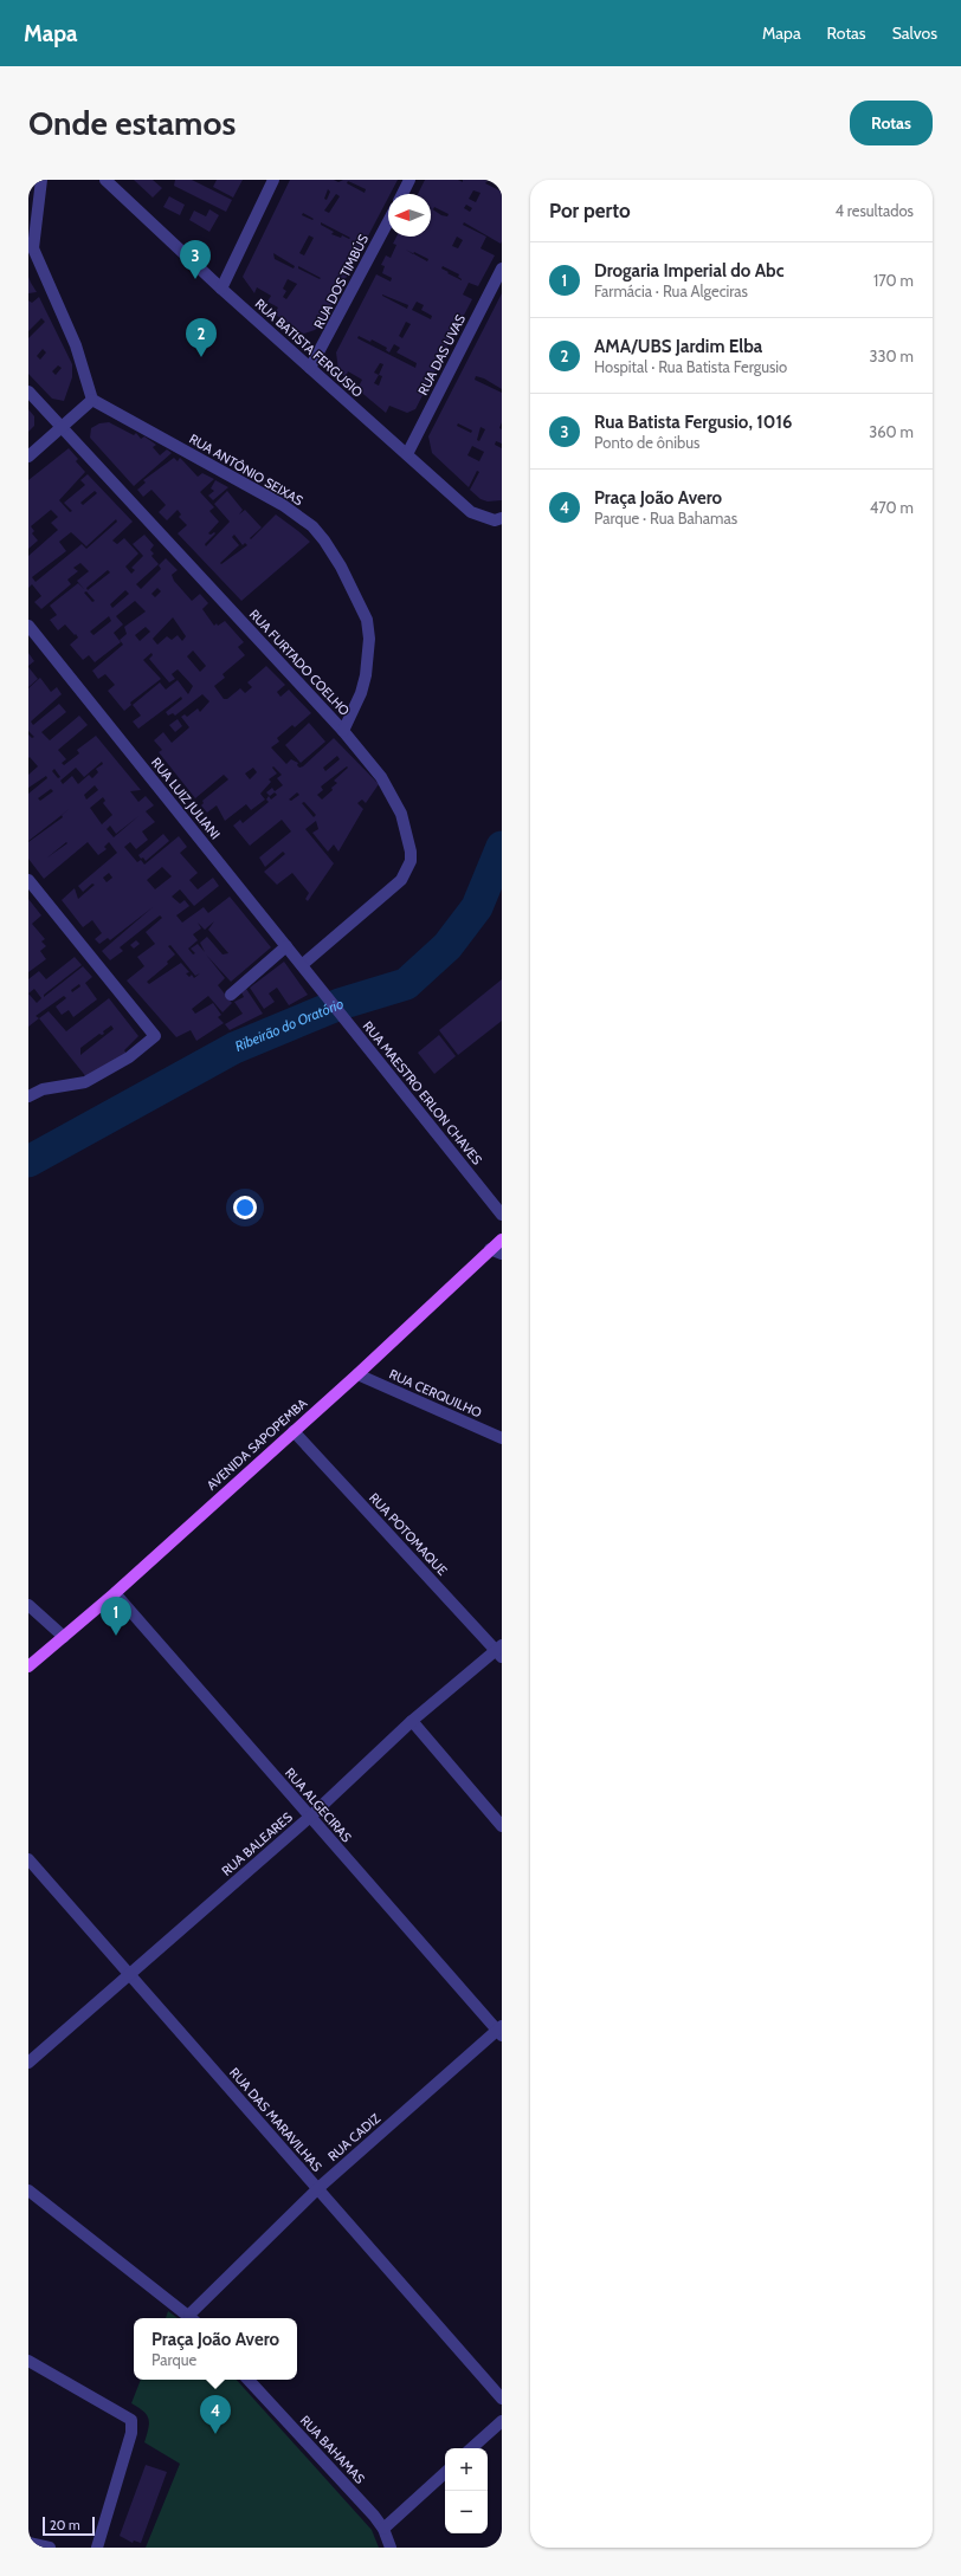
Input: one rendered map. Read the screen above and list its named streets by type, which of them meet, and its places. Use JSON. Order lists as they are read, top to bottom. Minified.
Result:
{"streets":{"main road":["AVENIDA SAPOPEMBA"],"street":["RUA DOS TIMBÚS","RUA BATISTA FERGUSIO","RUA DAS UVAS","RUA ANTÔNIO SEIXAS","RUA FURTADO COELHO","RUA LUIZ JULIANI","RUA MAESTRO ERLON CHAVES","RUA CERQUILHO","RUA POTOMAQUE","RUA ALGECIRAS","RUA BALEARES","RUA DAS MARAVILHAS","RUA CADIZ","RUA BAHAMAS"]},"crossings":[["RUA DOS TIMBÚS","RUA BATISTA FERGUSIO"],["RUA BATISTA FERGUSIO","RUA DAS UVAS"],["RUA ANTÔNIO SEIXAS","RUA FURTADO COELHO"],["RUA FURTADO COELHO","RUA LUIZ JULIANI"],["RUA LUIZ JULIANI","RUA MAESTRO ERLON CHAVES"],["RUA CERQUILHO","AVENIDA SAPOPEMBA"],["AVENIDA SAPOPEMBA","RUA POTOMAQUE"],["AVENIDA SAPOPEMBA","RUA ALGECIRAS"],["RUA POTOMAQUE","RUA BALEARES"],["RUA ALGECIRAS","RUA BALEARES"],["RUA ALGECIRAS","RUA CADIZ"],["RUA BALEARES","RUA DAS MARAVILHAS"],["RUA DAS MARAVILHAS","RUA CADIZ"]],"water":["Ribeirão do Oratório"],"scale_bar":"20 m","north":"left","page":{"header":"Mapa","nav":["Mapa","Rotas","Salvos"],"buttons":"Rotas","title":"Onde estamos","heading":["Por perto","4 resultados"],"pins":["3","2","1","4"],"list":[{"mark":"1","name":"Drogaria Imperial do Abc","note":"Farmácia · Rua Algeciras","value":"170 m"},{"mark":"2","name":"AMA/UBS Jardim Elba","note":"Hospital · Rua Batista Fergusio","value":"330 m"},{"mark":"3","name":"Rua Batista Fergusio, 1016","note":"Ponto de ônibus","value":"360 m"},{"mark":"4","name":"Praça João Avero","note":"Parque · Rua Bahamas","value":"470 m"}],"popup":["Praça João Avero","Parque"],"map_buttons":["+","−"],"scale":"20 m"}}
